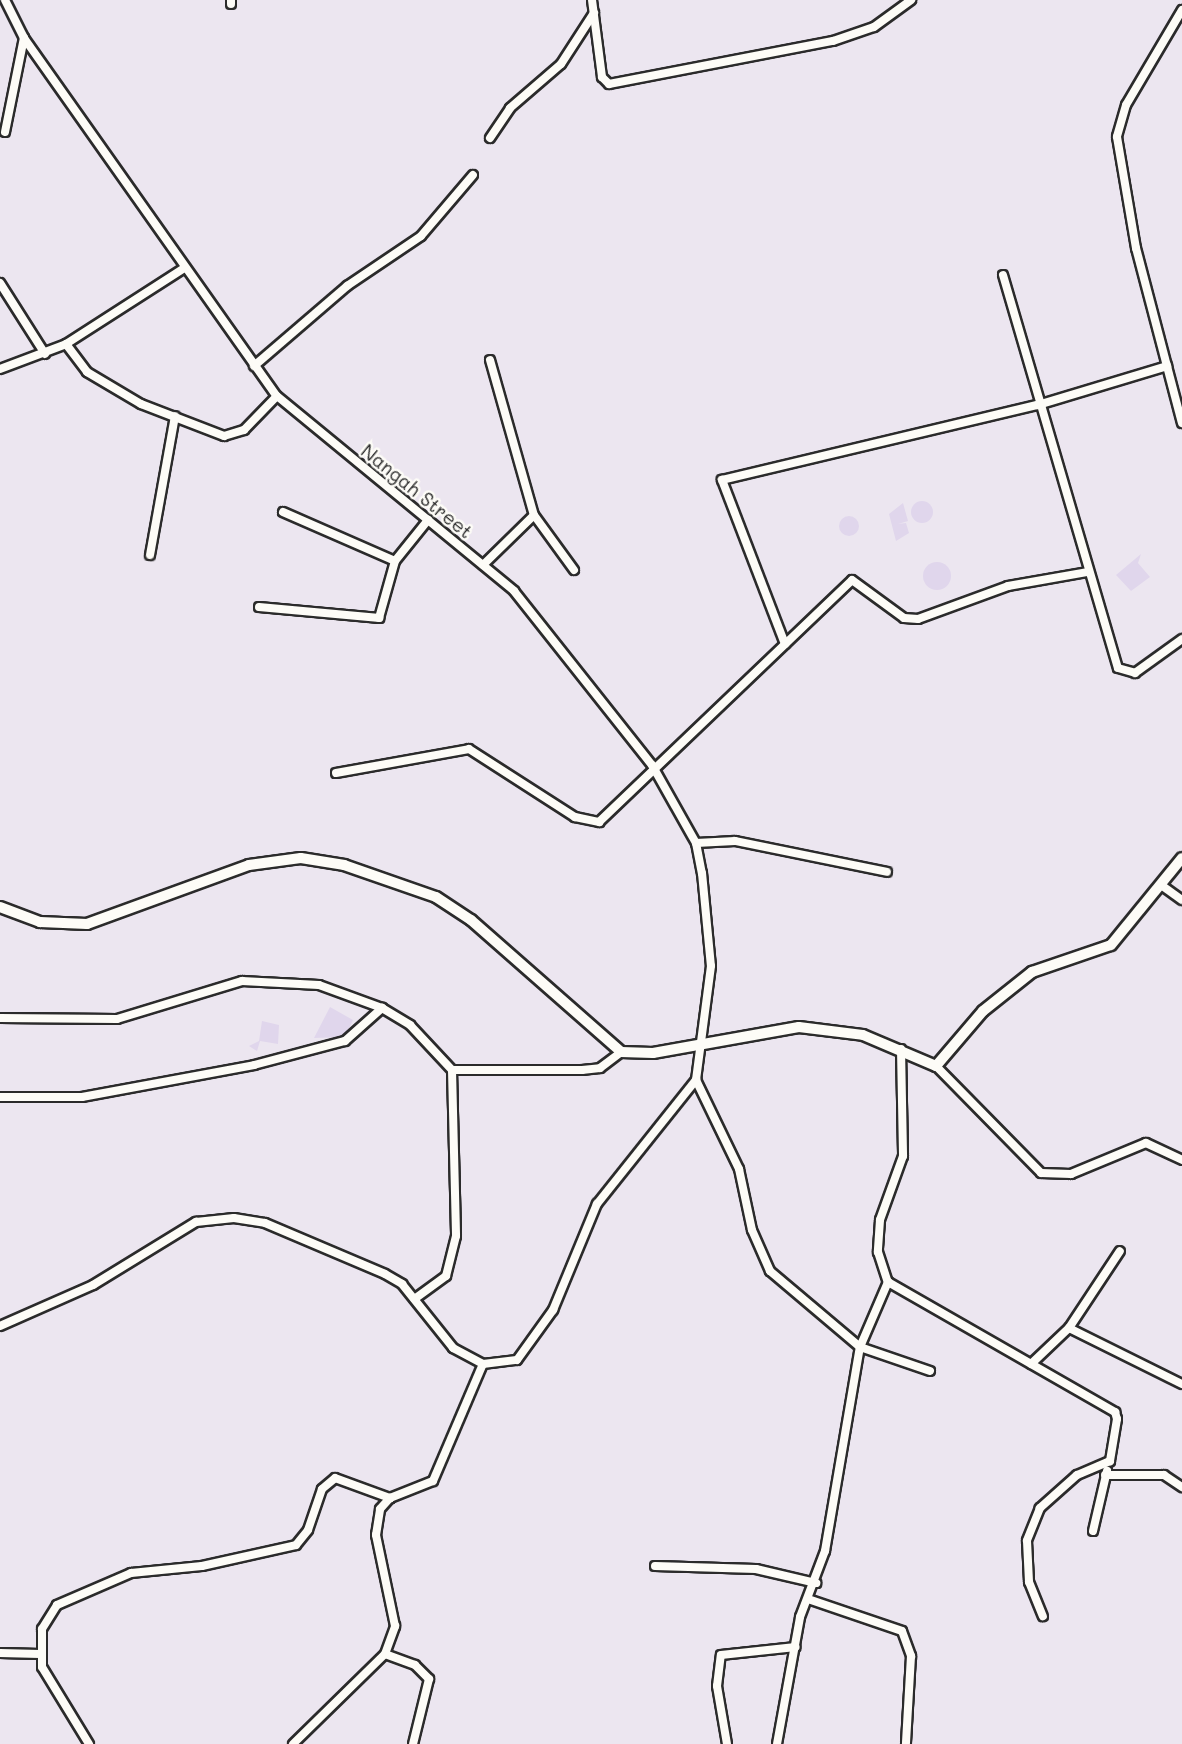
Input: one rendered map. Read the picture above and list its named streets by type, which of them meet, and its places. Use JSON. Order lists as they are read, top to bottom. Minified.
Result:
{"streets":{"street":["Nangah Street"]}}
